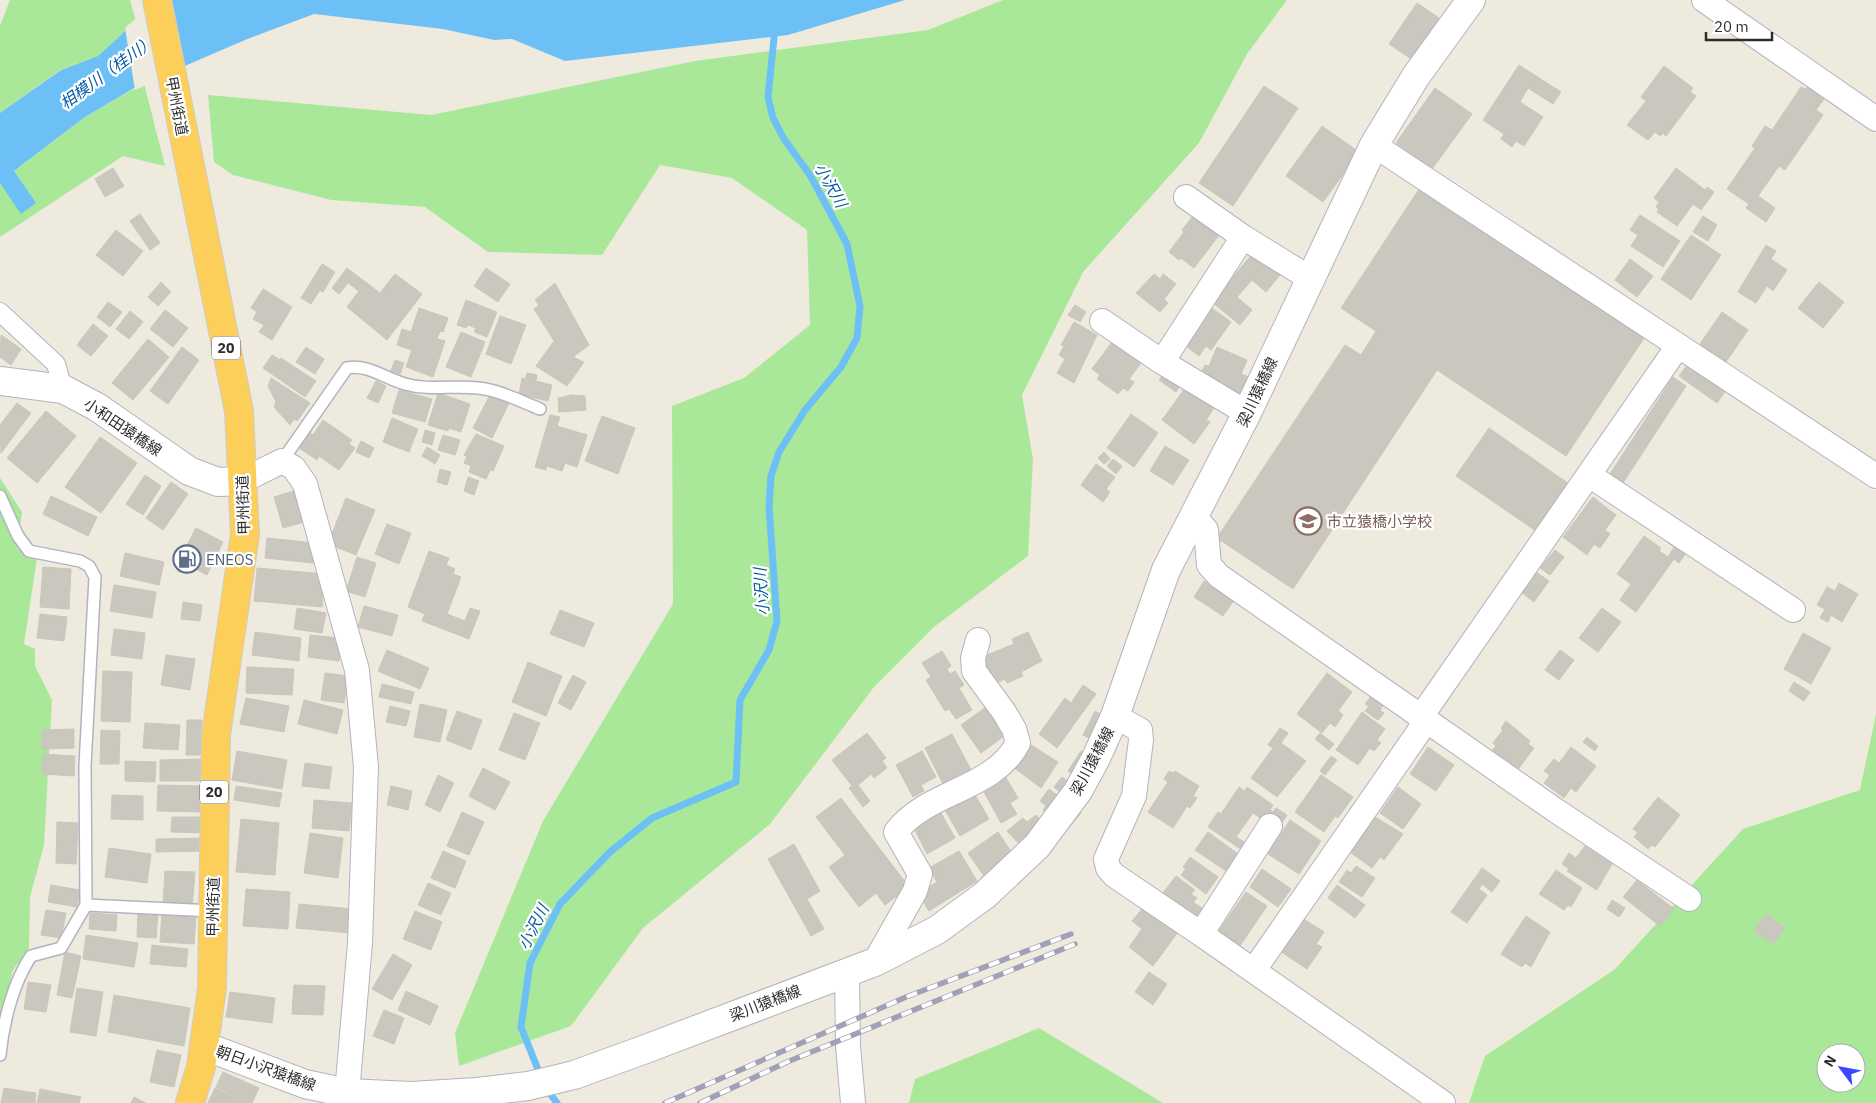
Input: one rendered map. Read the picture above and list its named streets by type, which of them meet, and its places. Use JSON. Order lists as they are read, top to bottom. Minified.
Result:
{"streets":{"highway":["甲州街道","20"],"main road":["梁川猿橋線","小和田猿橋線","朝日小沢猿橋線"]},"crossings":[["甲州街道","小和田猿橋線"],["甲州街道","朝日小沢猿橋線"],["梁川猿橋線","朝日小沢猿橋線"]],"water":["相模川（桂川）","小沢川"],"places":{"school or university":["市立猿橋小学校"],"fuel station":["ENEOS"]},"scale_bar":"20 m","north":"top left"}
